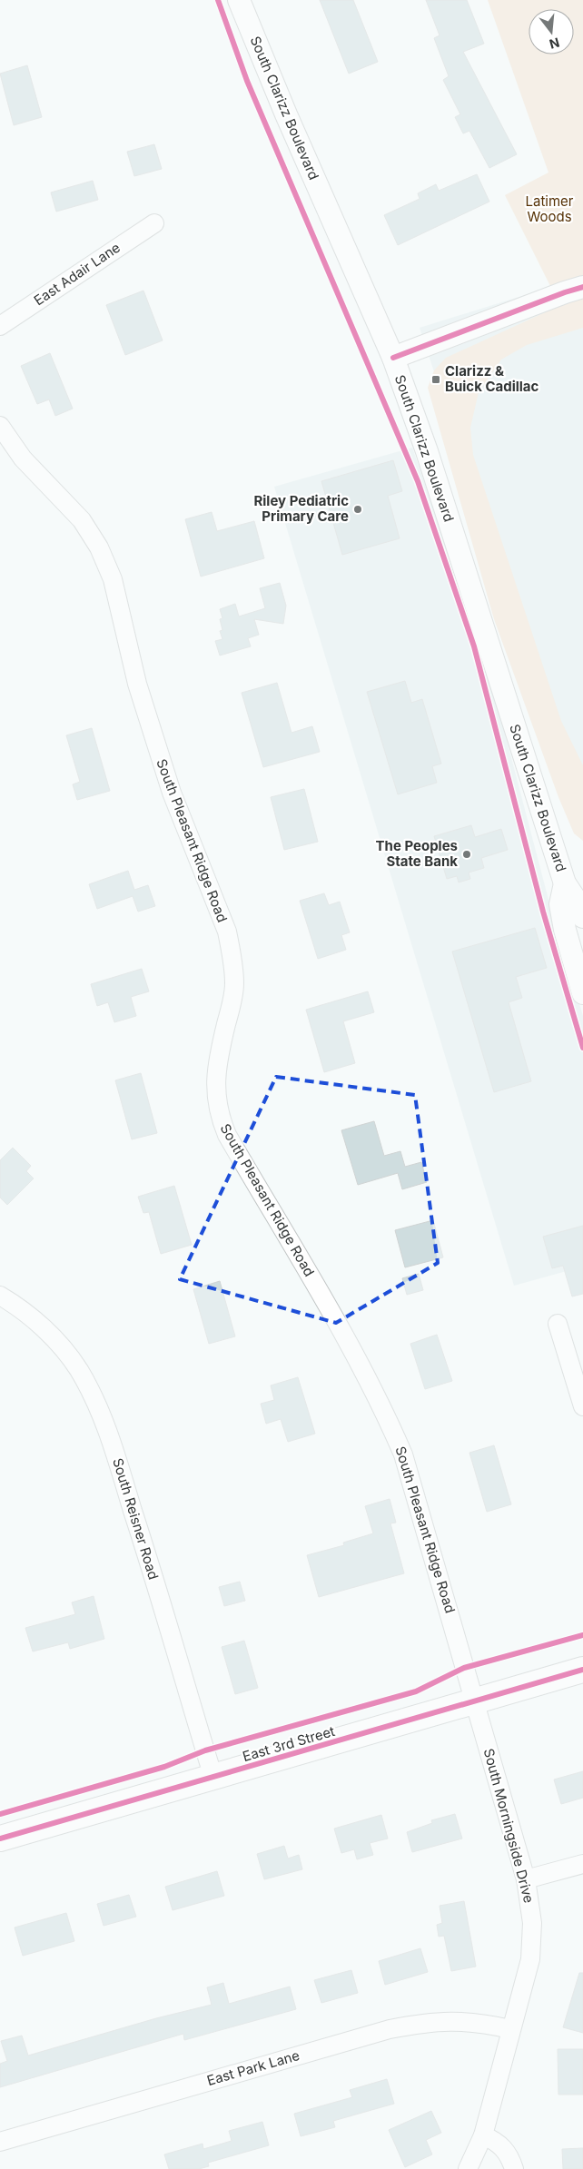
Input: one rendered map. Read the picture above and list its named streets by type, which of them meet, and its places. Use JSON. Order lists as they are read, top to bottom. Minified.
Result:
{"streets":{"highway":["East 3rd Street"],"street":["South Clarizz Boulevard","East Adair Lane","South Pleasant Ridge Road","South Reisner Road","South Morningside Drive","East Park Lane"]},"crossings":[["South Pleasant Ridge Road","East 3rd Street"],["South Pleasant Ridge Road","South Morningside Drive"],["South Reisner Road","East 3rd Street"],["East 3rd Street","South Morningside Drive"],["South Morningside Drive","East Park Lane"]],"parks":["Latimer Woods"],"places":{"transit":["Clarizz & Buick Cadillac"],"other":["Riley Pediatric Primary Care","The Peoples State Bank"]},"north":"bottom"}
